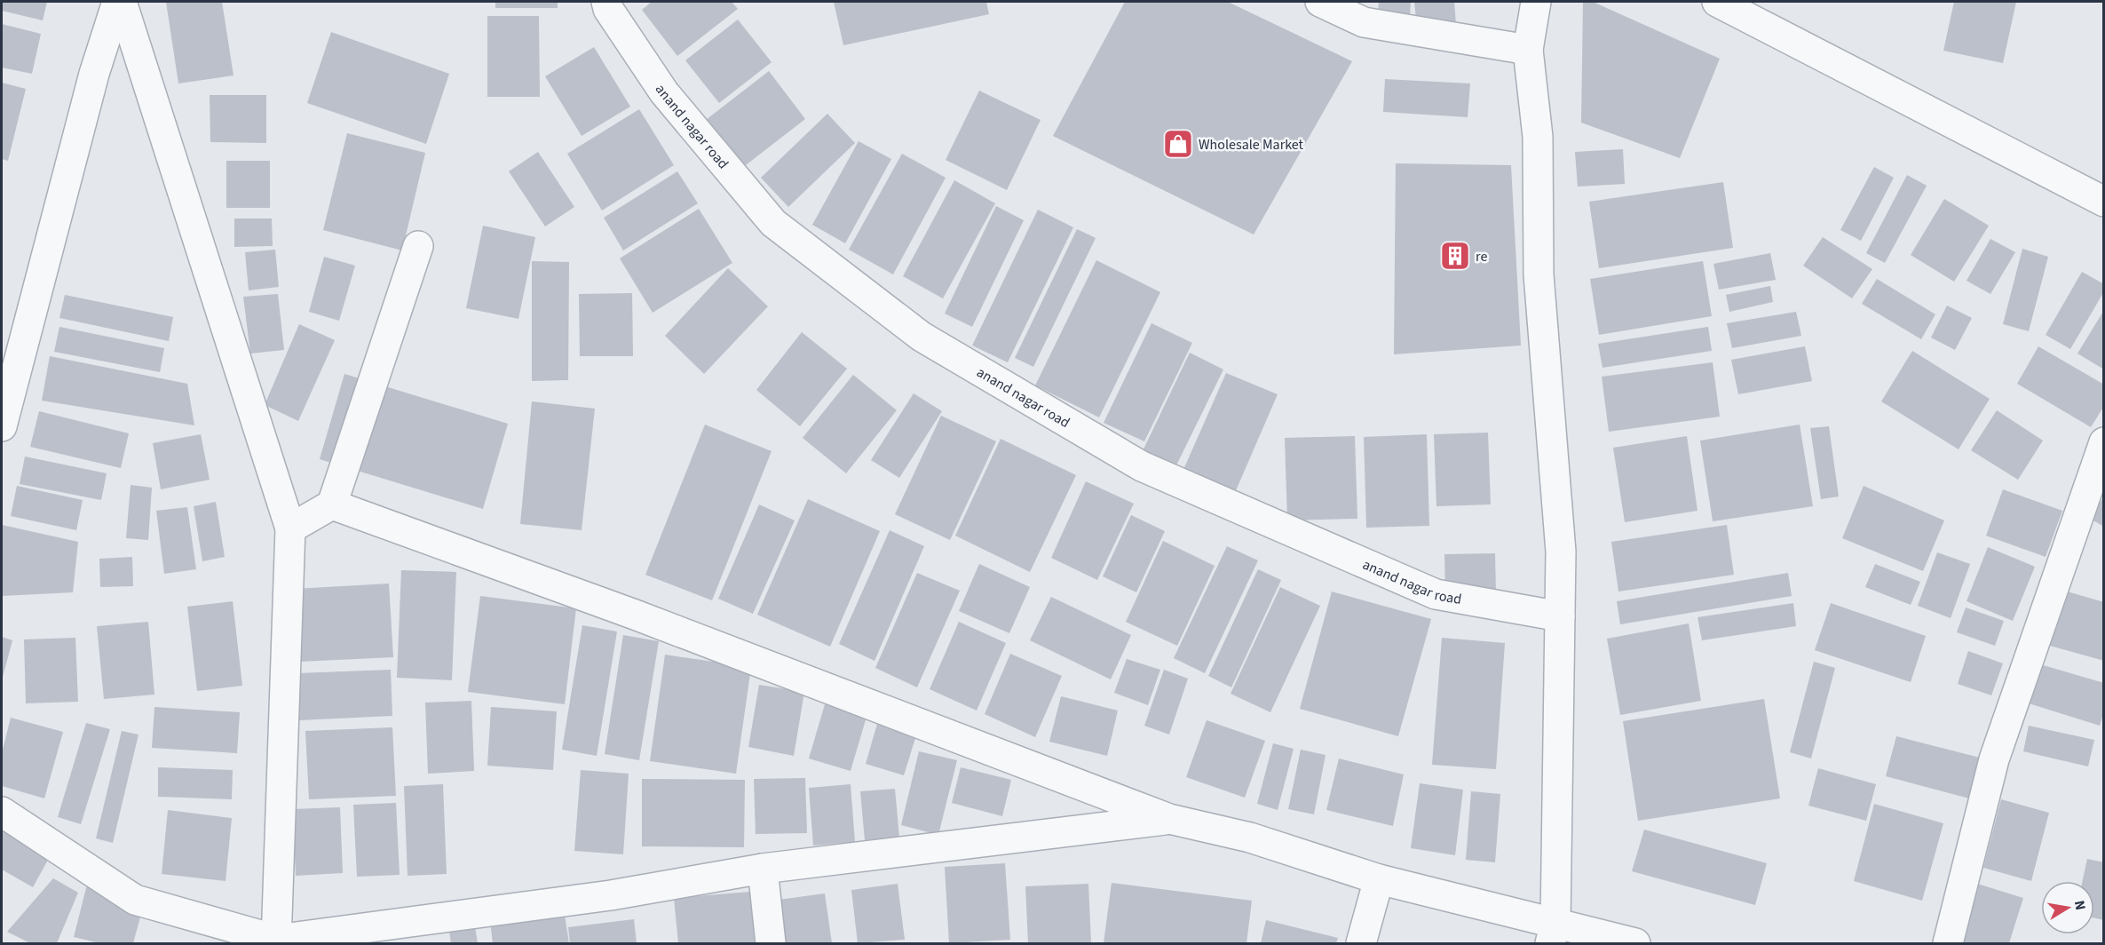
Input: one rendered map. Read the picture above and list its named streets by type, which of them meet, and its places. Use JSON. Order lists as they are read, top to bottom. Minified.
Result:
{"streets":{"street":["anand nagar road"]},"places":{"shop":["Wholesale Market"],"building":["re"]},"north":"right"}
